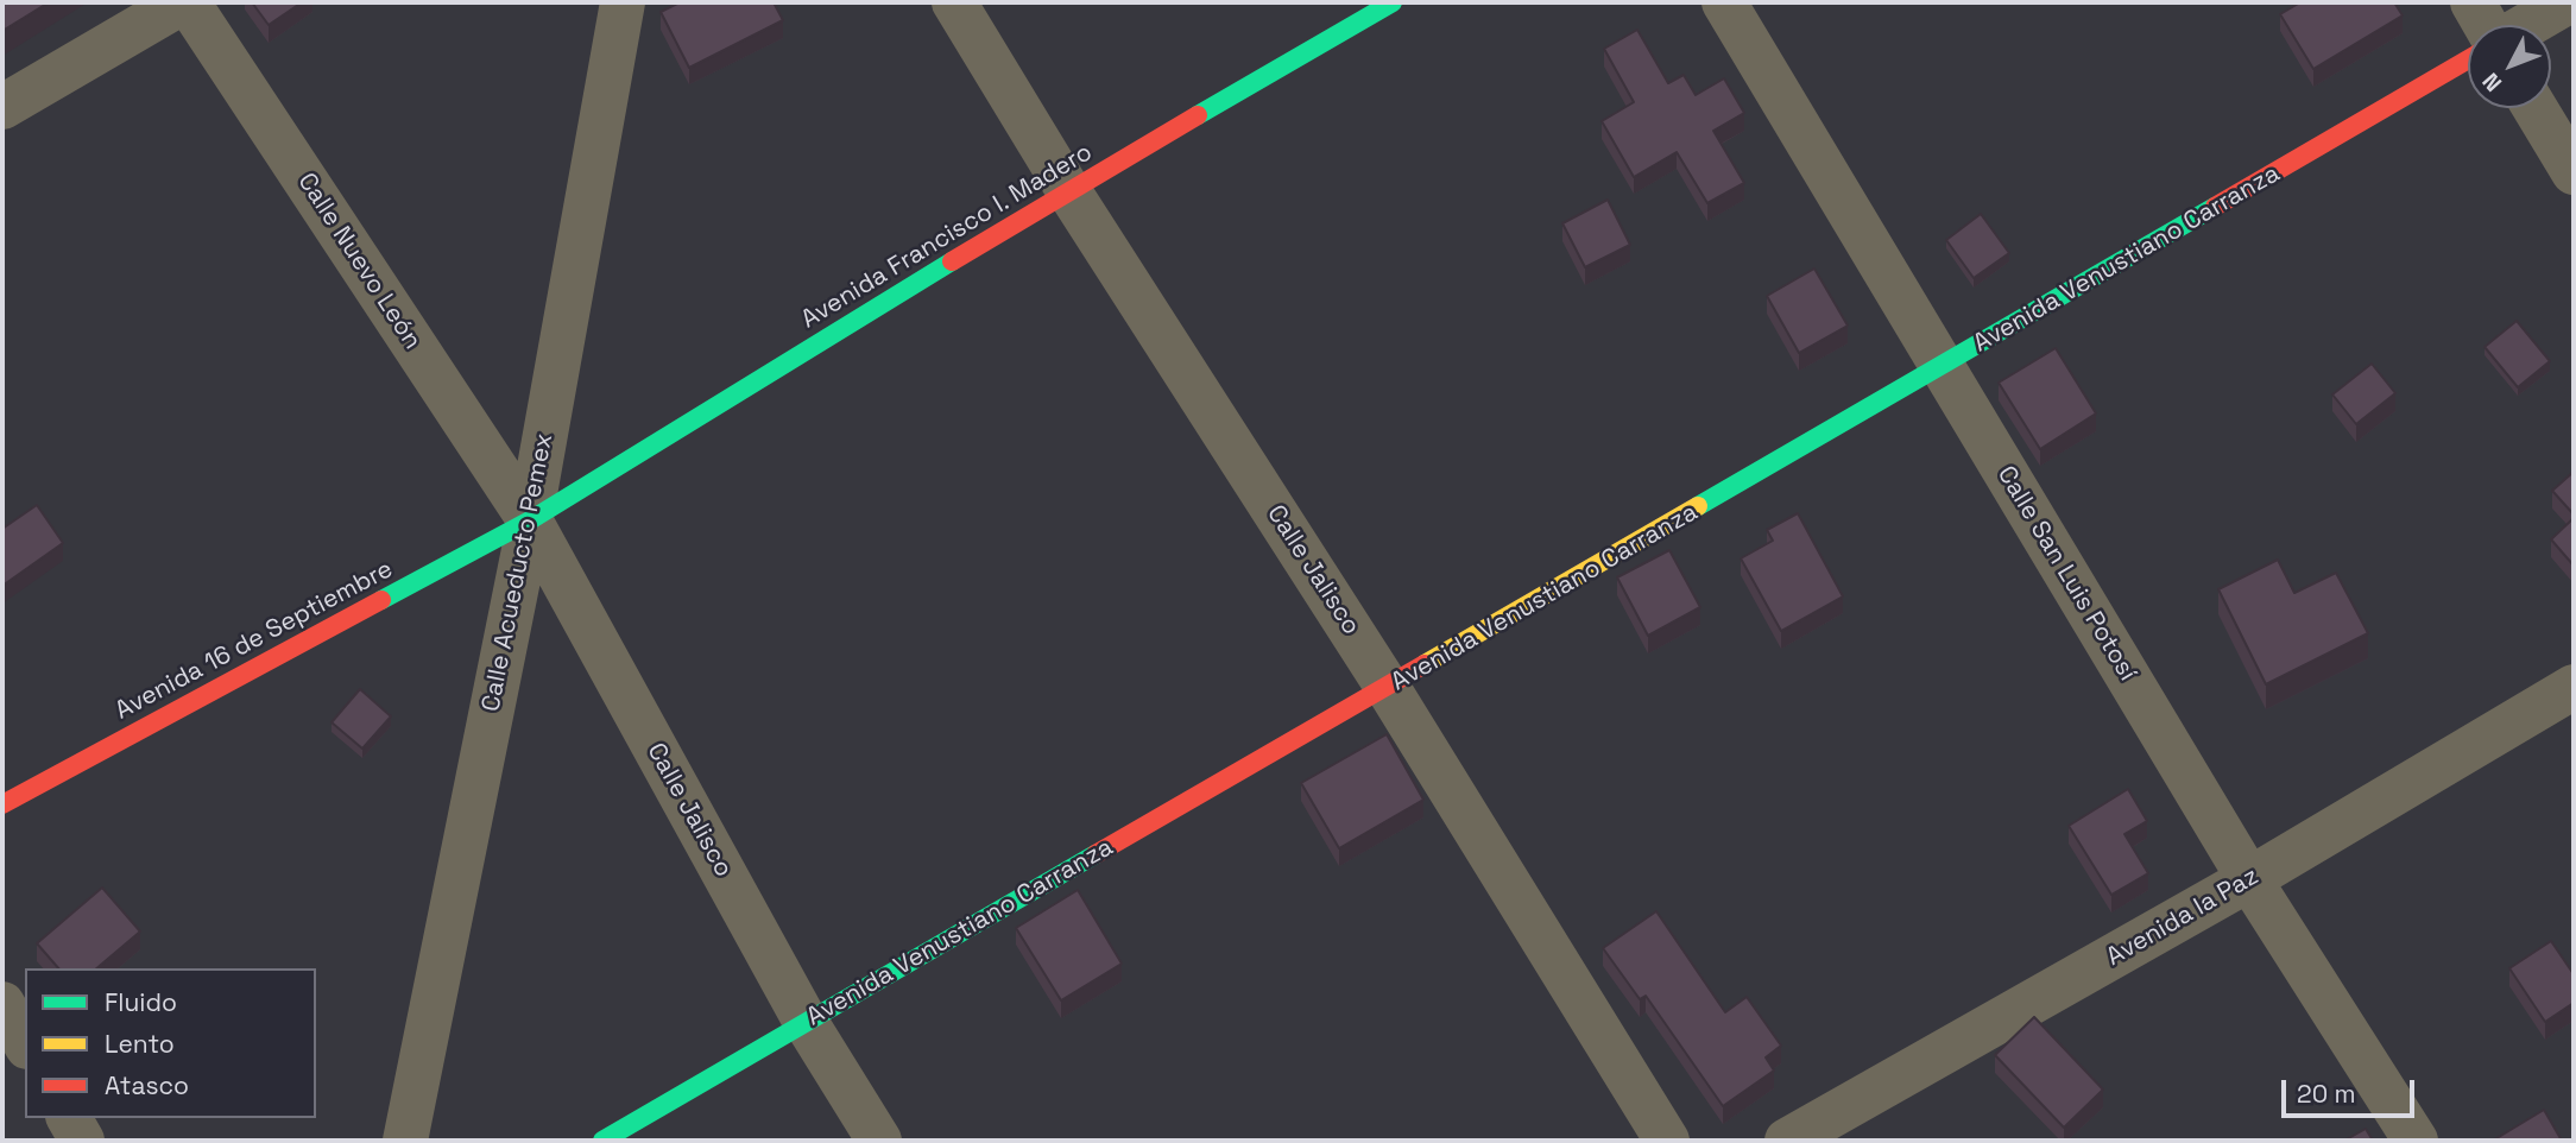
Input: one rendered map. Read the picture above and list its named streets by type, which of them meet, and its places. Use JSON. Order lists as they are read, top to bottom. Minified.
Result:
{"streets":{"street":["Avenida Francisco I. Madero","Avenida Venustiano Carranza","Calle Nuevo León","Calle Jalisco","Calle Acueducto Pemex","Calle San Luis Potosí","Avenida 16 de Septiembre","Avenida la Paz"]},"crossings":[["Avenida Francisco I. Madero","Calle Nuevo León"],["Avenida Francisco I. Madero","Calle Jalisco"],["Avenida Francisco I. Madero","Calle Acueducto Pemex"],["Avenida Francisco I. Madero","Avenida 16 de Septiembre"],["Avenida Venustiano Carranza","Calle Jalisco"],["Avenida Venustiano Carranza","Calle San Luis Potosí"],["Calle Nuevo León","Calle Jalisco"],["Calle Nuevo León","Calle Acueducto Pemex"],["Calle Nuevo León","Avenida 16 de Septiembre"],["Calle Jalisco","Calle Acueducto Pemex"],["Calle Jalisco","Avenida 16 de Septiembre"],["Calle Acueducto Pemex","Avenida 16 de Septiembre"],["Calle San Luis Potosí","Avenida la Paz"]],"legend":["Fluido","Lento","Atasco"],"scale_bar":"20 m","north":"bottom left"}
